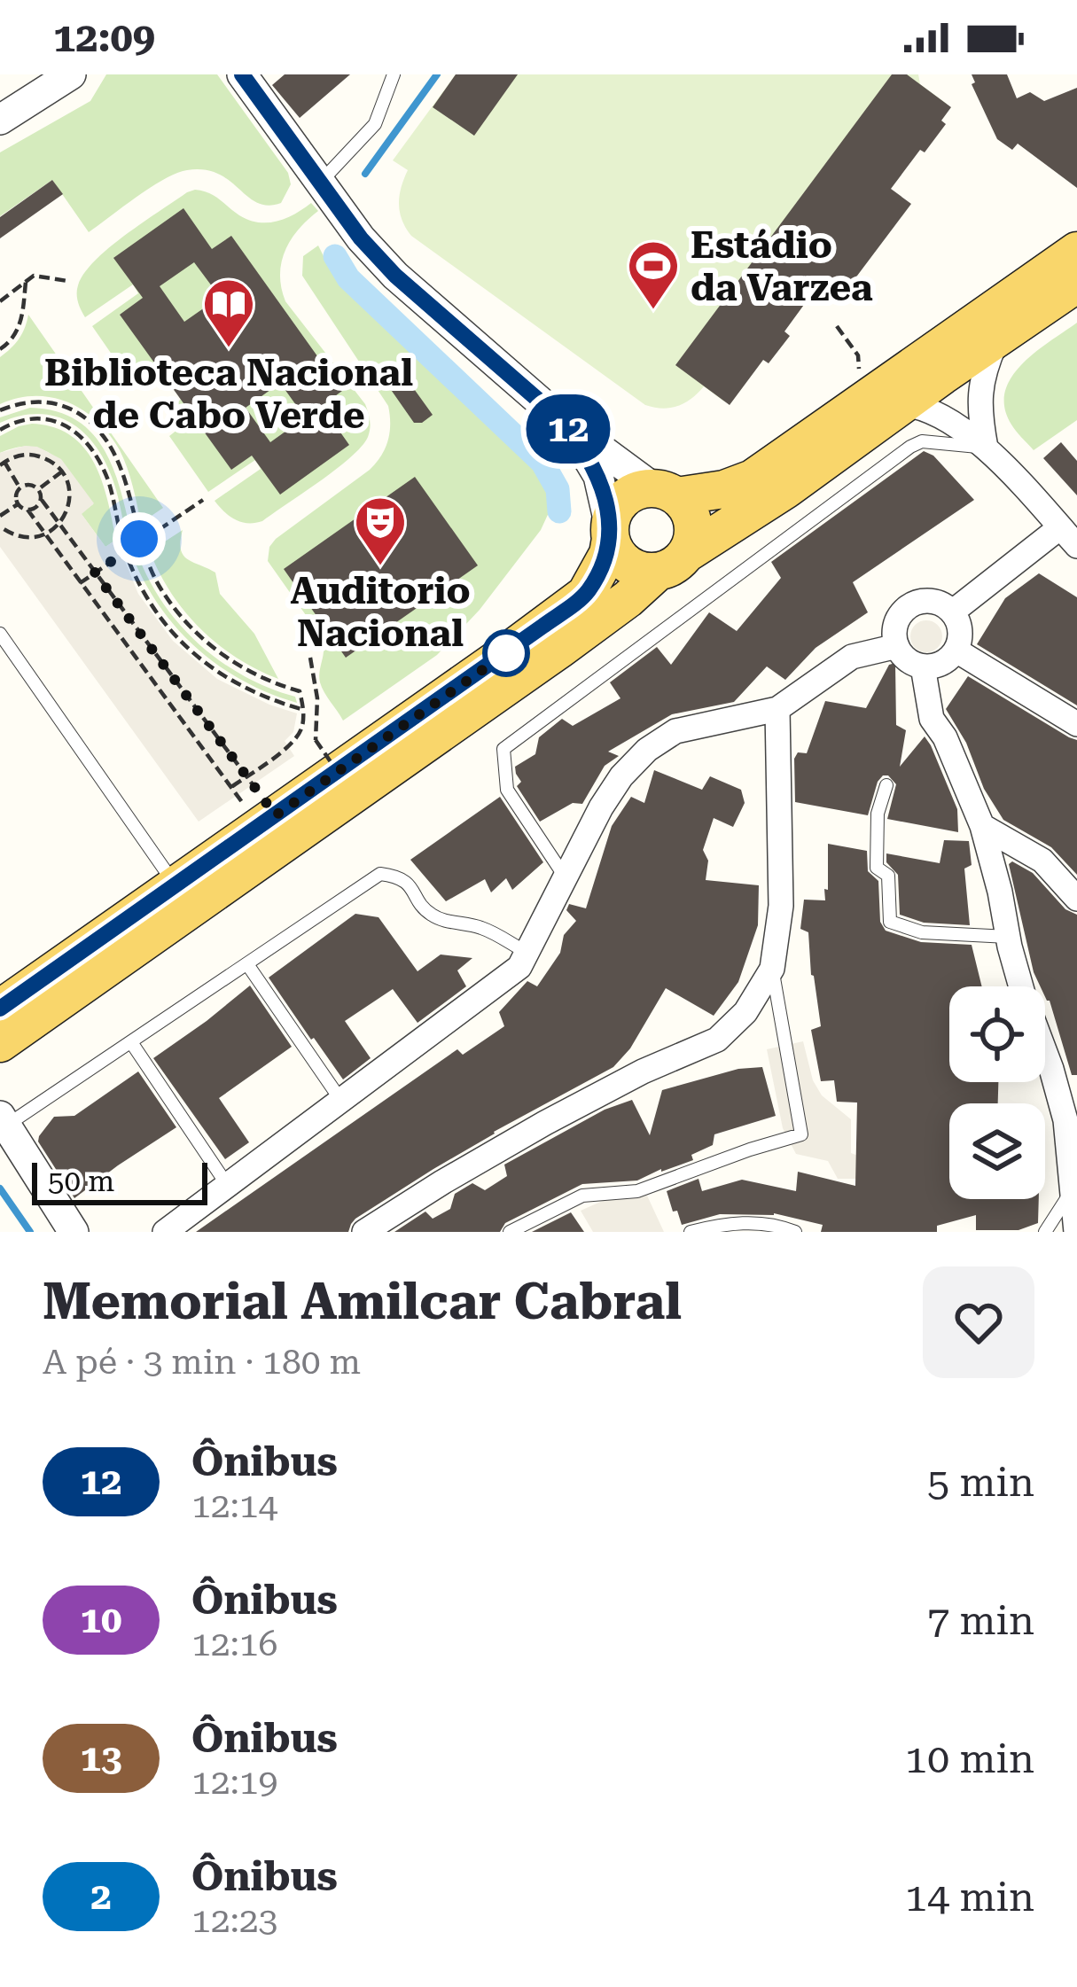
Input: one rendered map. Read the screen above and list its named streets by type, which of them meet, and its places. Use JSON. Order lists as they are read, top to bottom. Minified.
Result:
{"places":{"sports":["Estádio da Varzea"],"library":["Biblioteca Nacional de Cabo Verde"],"theatre":["Auditorio Nacional"]},"lines":["bus line 12"],"scale_bar":"50 m","page":{"status":"12:09","on_map":"12","scale":"50 m","heading":["Memorial Amilcar Cabral","A pé · 3 min · 180 m"],"list":[{"mark":"12","name":"Ônibus","note":"12:14","value":"5 min"},{"mark":"10","name":"Ônibus","note":"12:16","value":"7 min"},{"mark":"13","name":"Ônibus","note":"12:19","value":"10 min"},{"mark":"2","name":"Ônibus","note":"12:23","value":"14 min"}]}}
